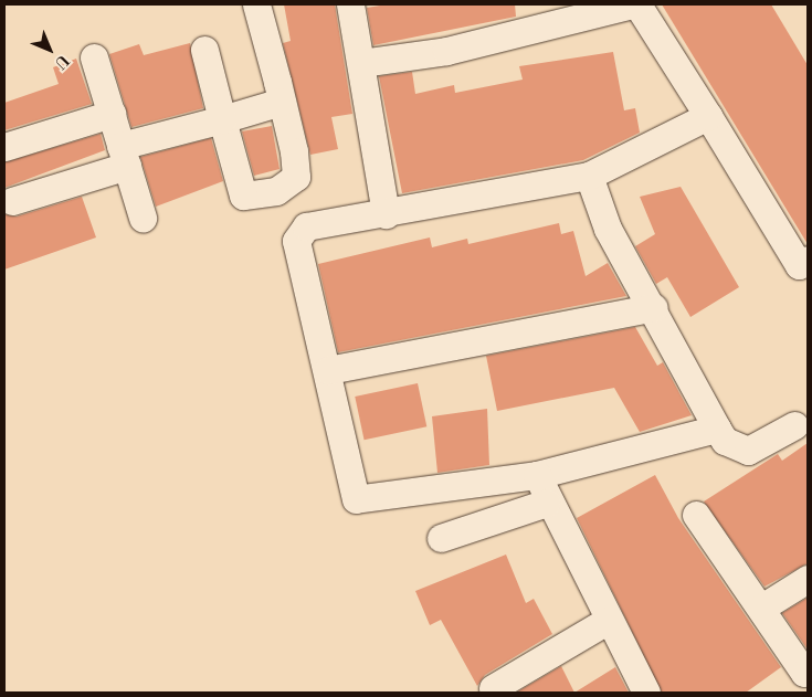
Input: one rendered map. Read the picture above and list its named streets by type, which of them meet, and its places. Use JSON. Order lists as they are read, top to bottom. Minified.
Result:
{"north":"bottom right"}
